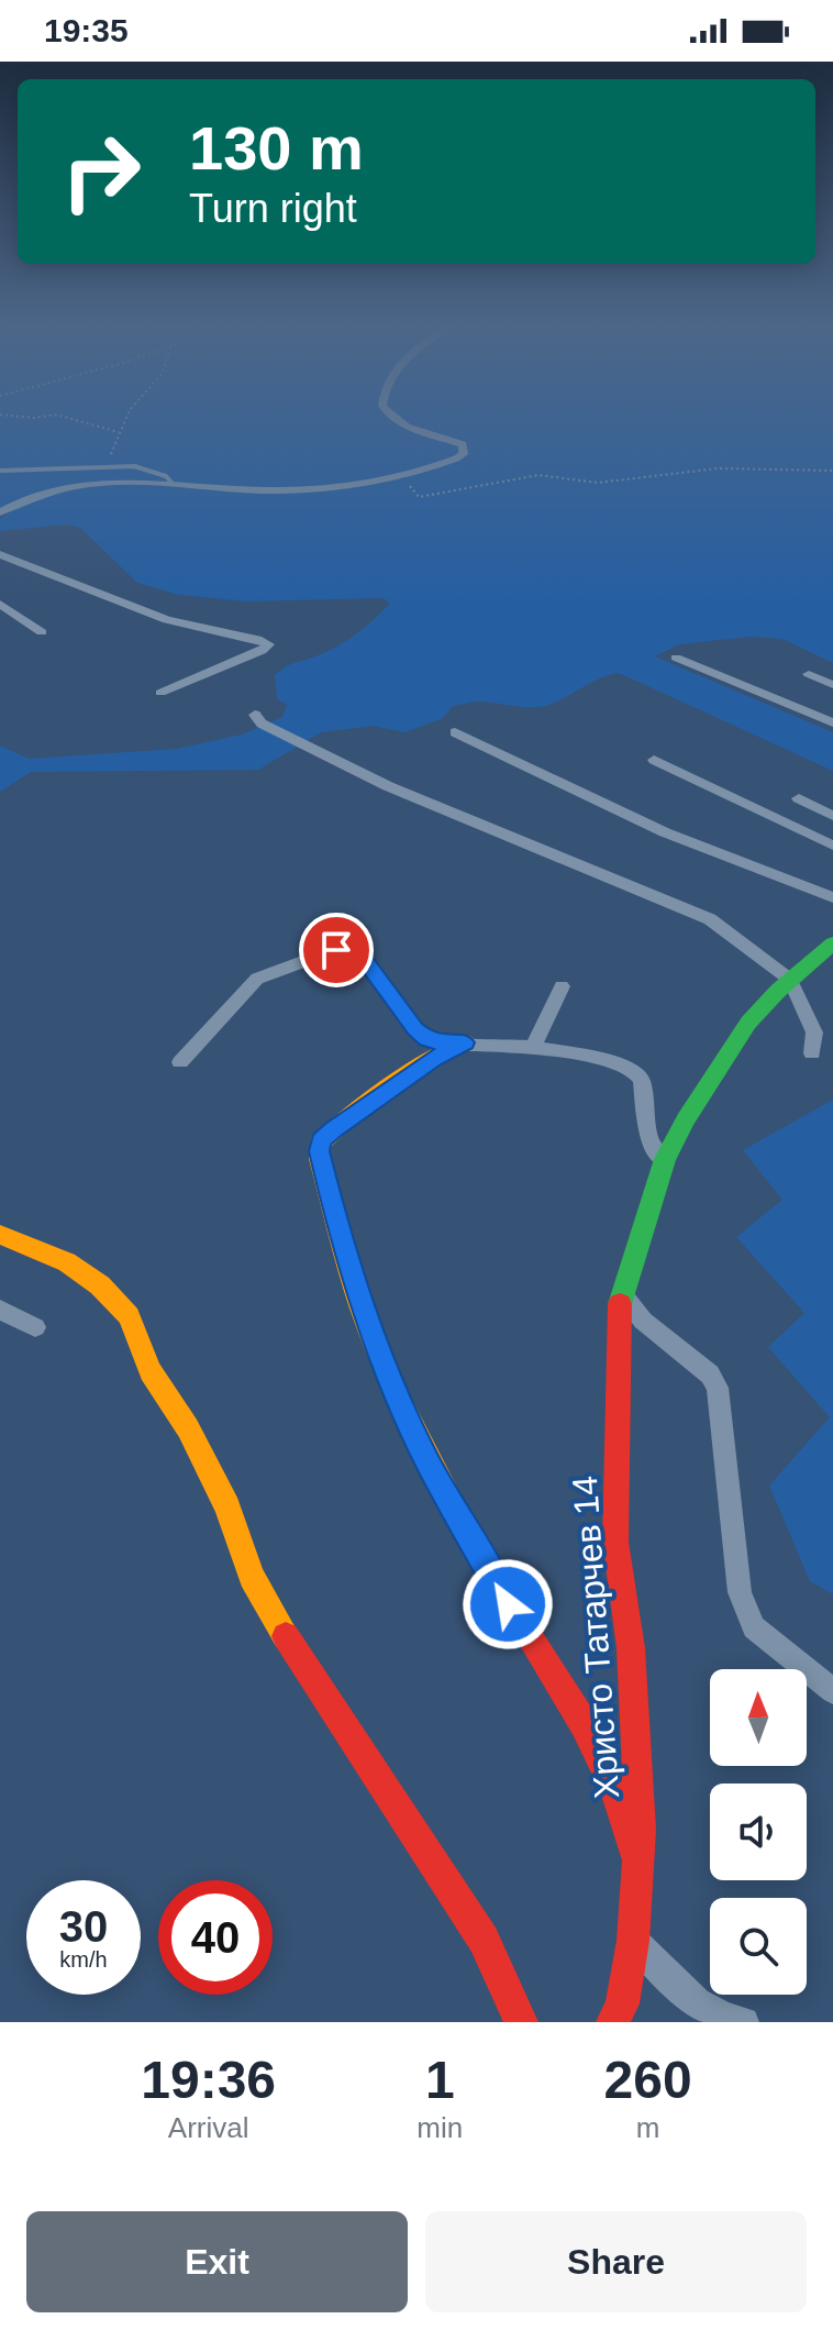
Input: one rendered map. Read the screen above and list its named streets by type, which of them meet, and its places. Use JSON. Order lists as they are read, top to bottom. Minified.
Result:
{"streets":{"street":["Христо Татарчев 14"]},"north":"top","page":{"status":"19:35","turn":["130 m","Turn right"],"speed":"30 km/h","limit":"40","eta":["19:36","Arrival","1","min","260","m"],"buttons":["Exit","Share"]}}
